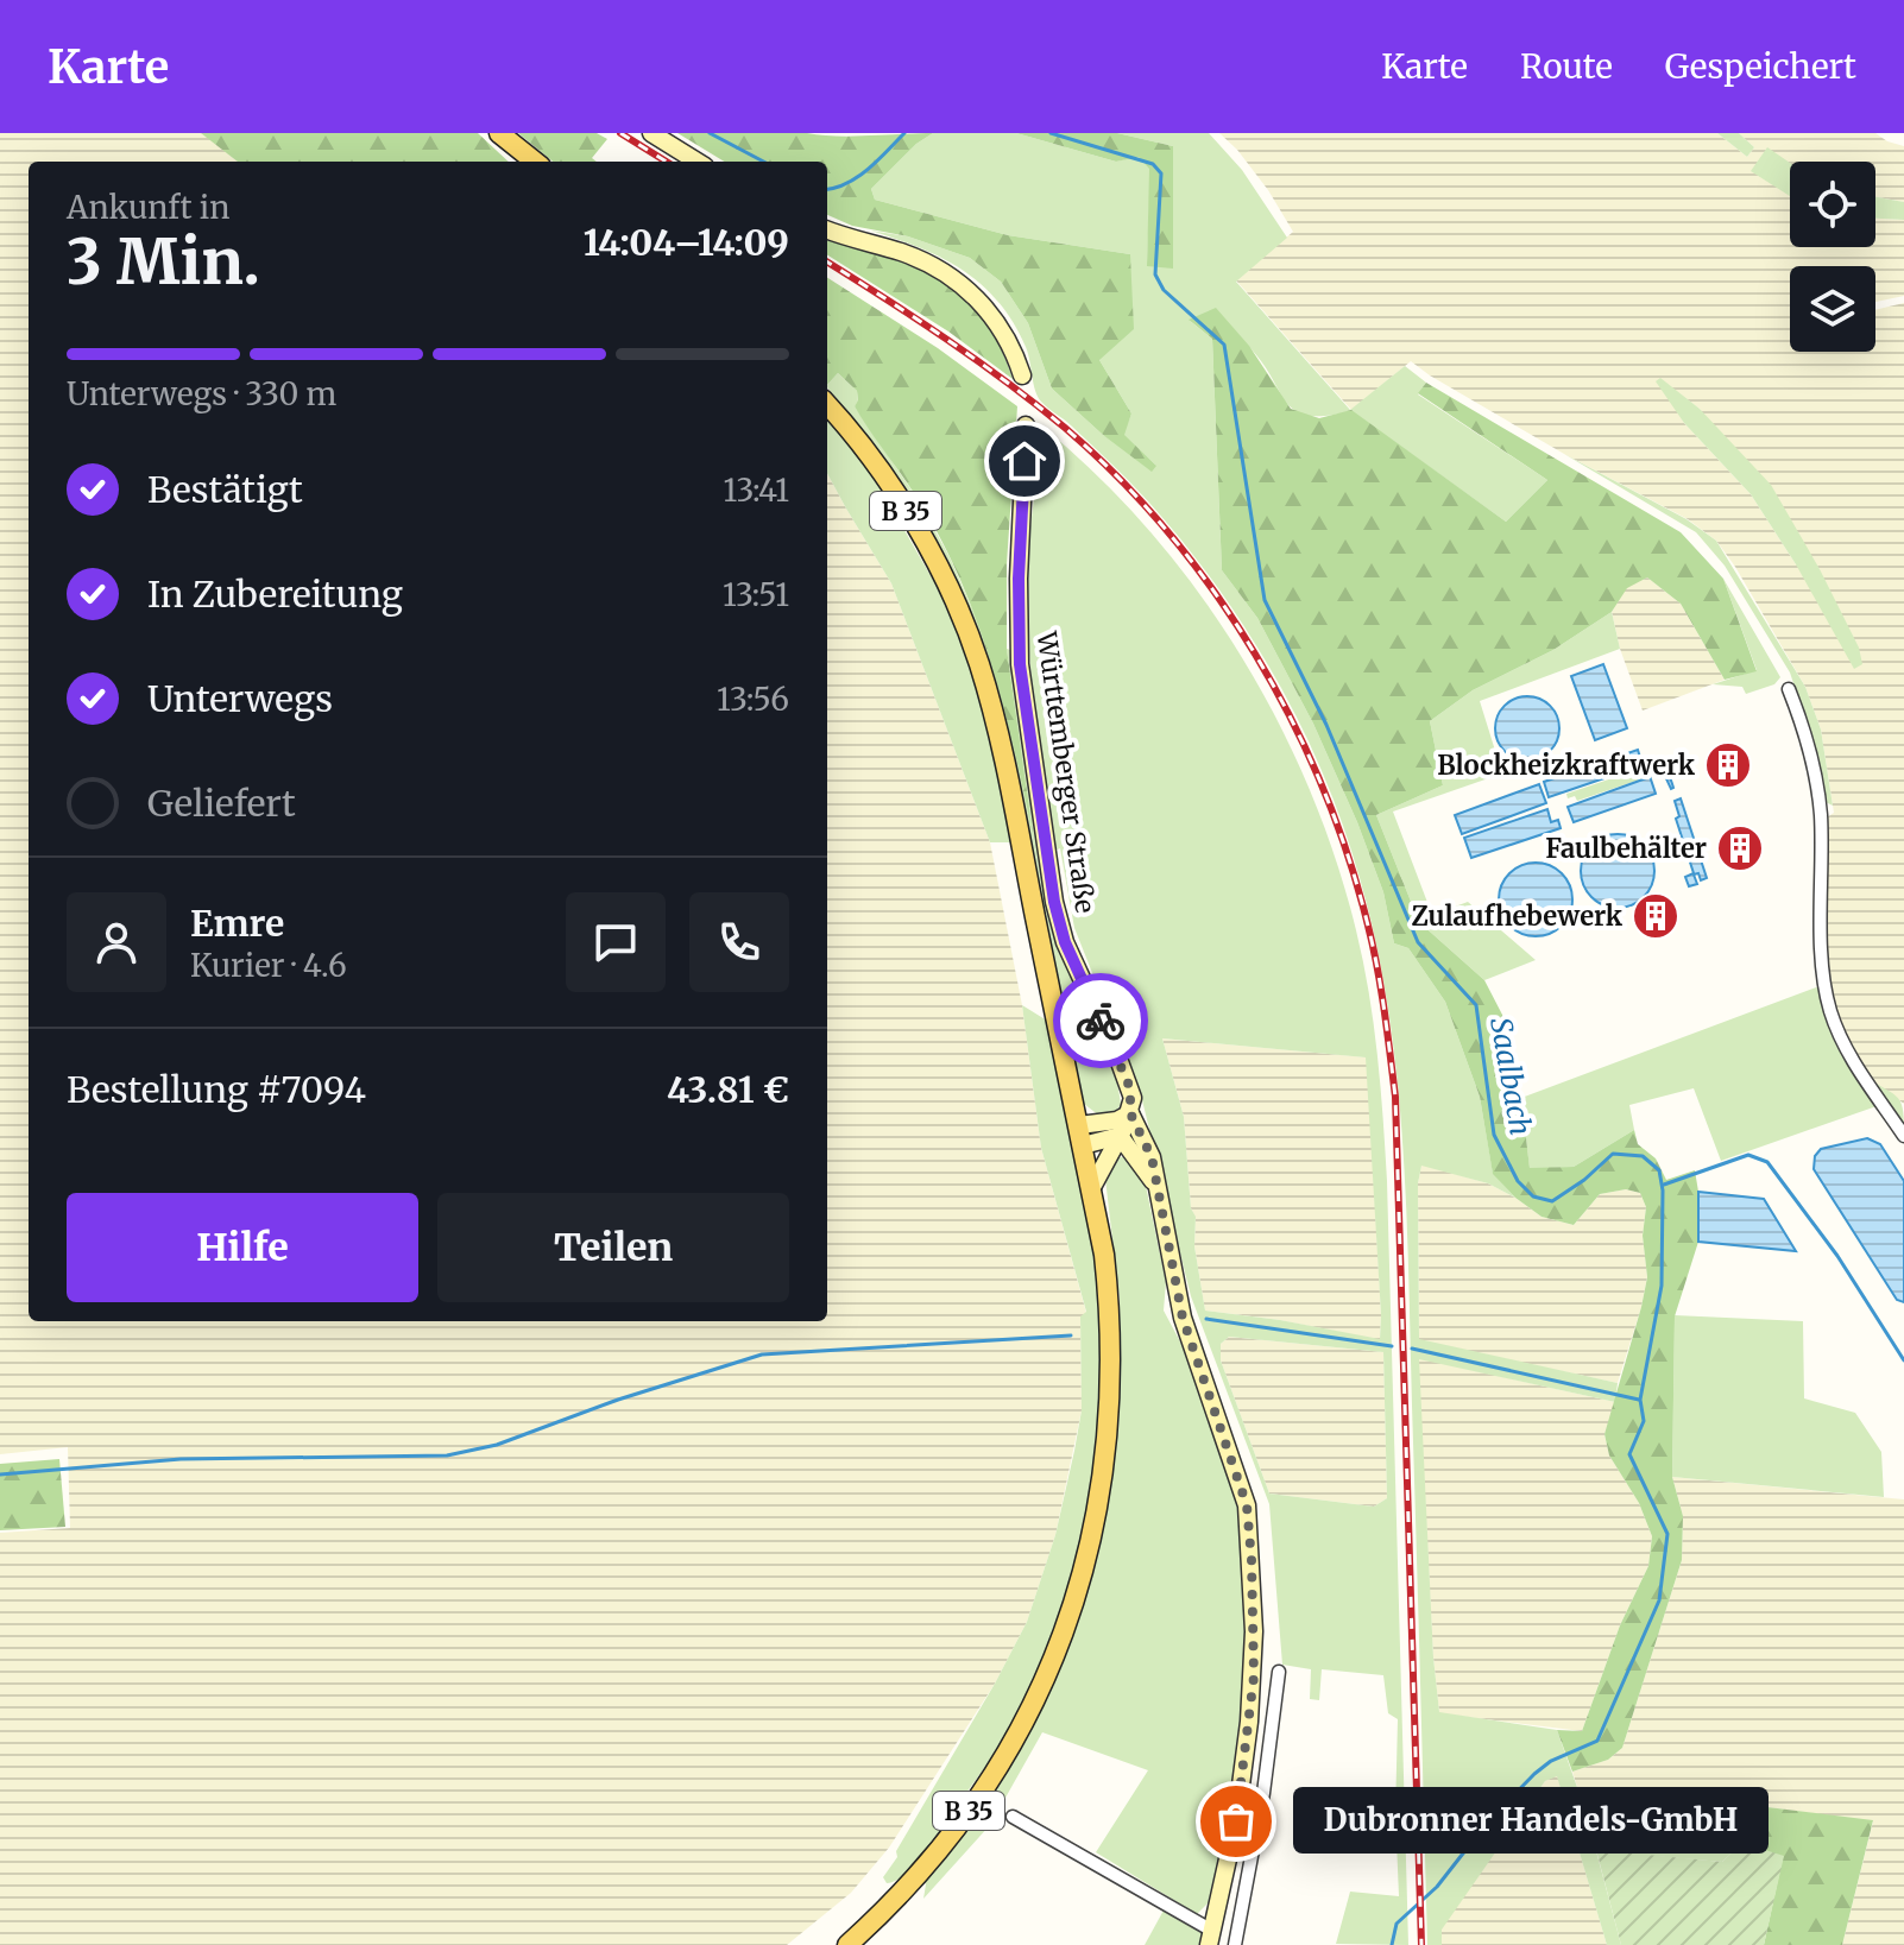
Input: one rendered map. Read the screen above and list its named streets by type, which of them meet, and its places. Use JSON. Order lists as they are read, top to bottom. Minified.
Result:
{"streets":{"main road":["B 35","Württemberger Straße"]},"water":["Saalbach"],"places":{"building":["Blockheizkraftwerk","Faulbehälter","Zulaufhebewerk"],"other":["Dubronner Handels-GmbH"]},"page":{"header":"Karte","nav":["Karte","Route","Gespeichert"],"heading":["3 Min.","Ankunft in","14:04–14:09"],"panel":["Emre","Kurier · 4.6","Bestellung #7094","43.81 €"],"bar":"Unterwegs · 330 m","list":[["Bestätigt","13:41"],["In Zubereitung","13:51"],["Unterwegs","13:56"],"Geliefert"],"buttons":["Hilfe","Teilen"],"bubble":"Dubronner Handels-GmbH"}}
